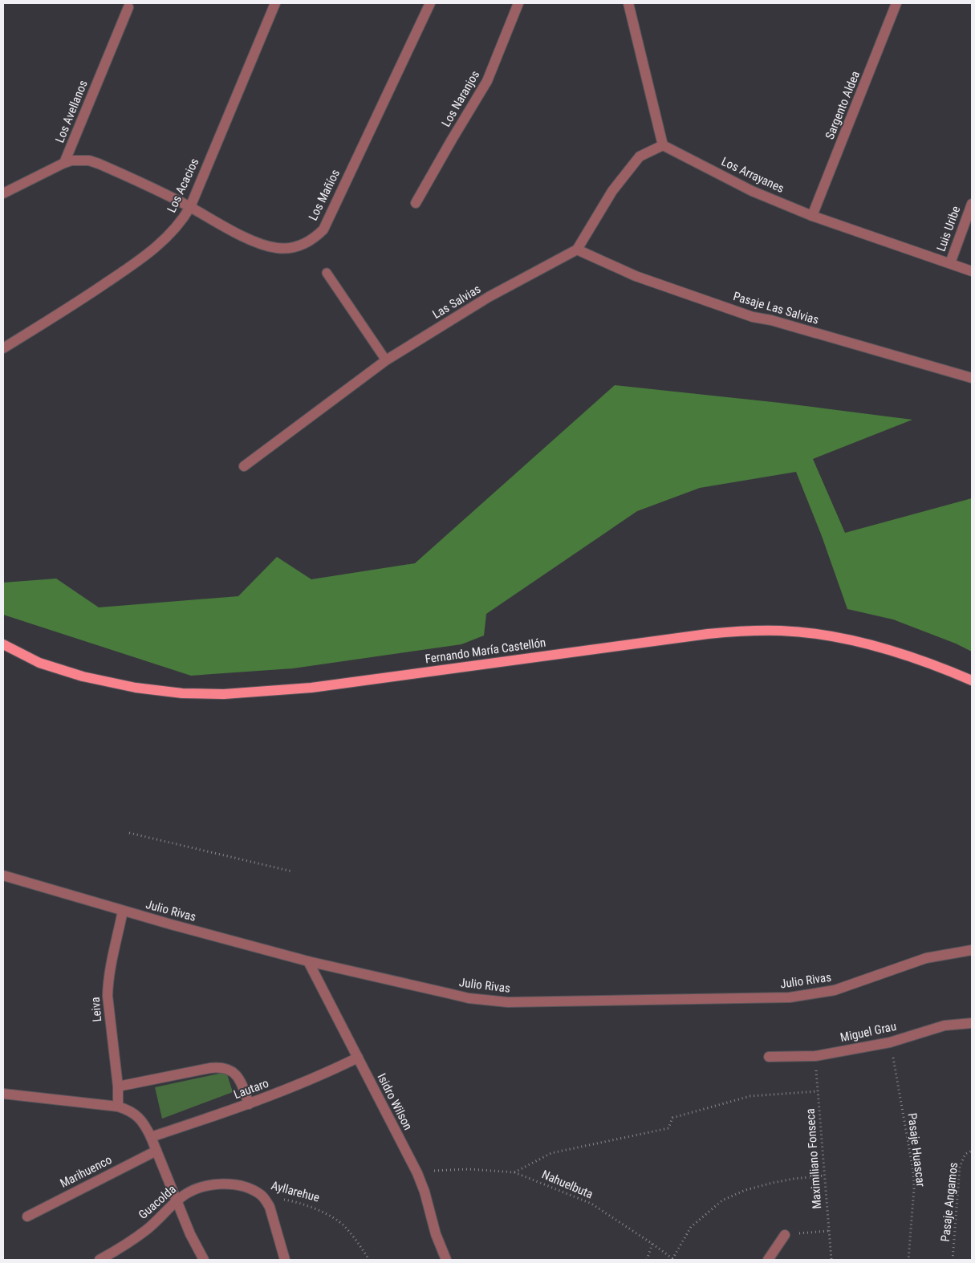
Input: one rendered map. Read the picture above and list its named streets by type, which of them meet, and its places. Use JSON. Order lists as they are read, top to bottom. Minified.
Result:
{"streets":{"main road":["Fernando María Castellón"],"street":["Los Naranjos","Sargento Aldea","Los Avellanos","Los Arrayanes","Los Acacios","Los Mañíos","Luis Uribe","Las Salvias","Pasaje Las Salvias","Julio Rivas","Leiva","Miguel Grau","Lautaro","Isidro Wilson","Marihuenco","Ayllarehue","Guacolda"],"path":["Pasaje Huascar","Maximiliano Fonseca","Nahuelbuta","Pasaje Angamos"]},"crossings":[["Sargento Aldea","Los Arrayanes"],["Los Avellanos","Los Mañíos"],["Los Arrayanes","Luis Uribe"],["Los Acacios","Los Mañíos"],["Las Salvias","Pasaje Las Salvias"],["Julio Rivas","Leiva"],["Julio Rivas","Isidro Wilson"],["Miguel Grau","Pasaje Huascar"],["Miguel Grau","Maximiliano Fonseca"],["Lautaro","Isidro Wilson"],["Maximiliano Fonseca","Nahuelbuta"],["Ayllarehue","Guacolda"]]}
